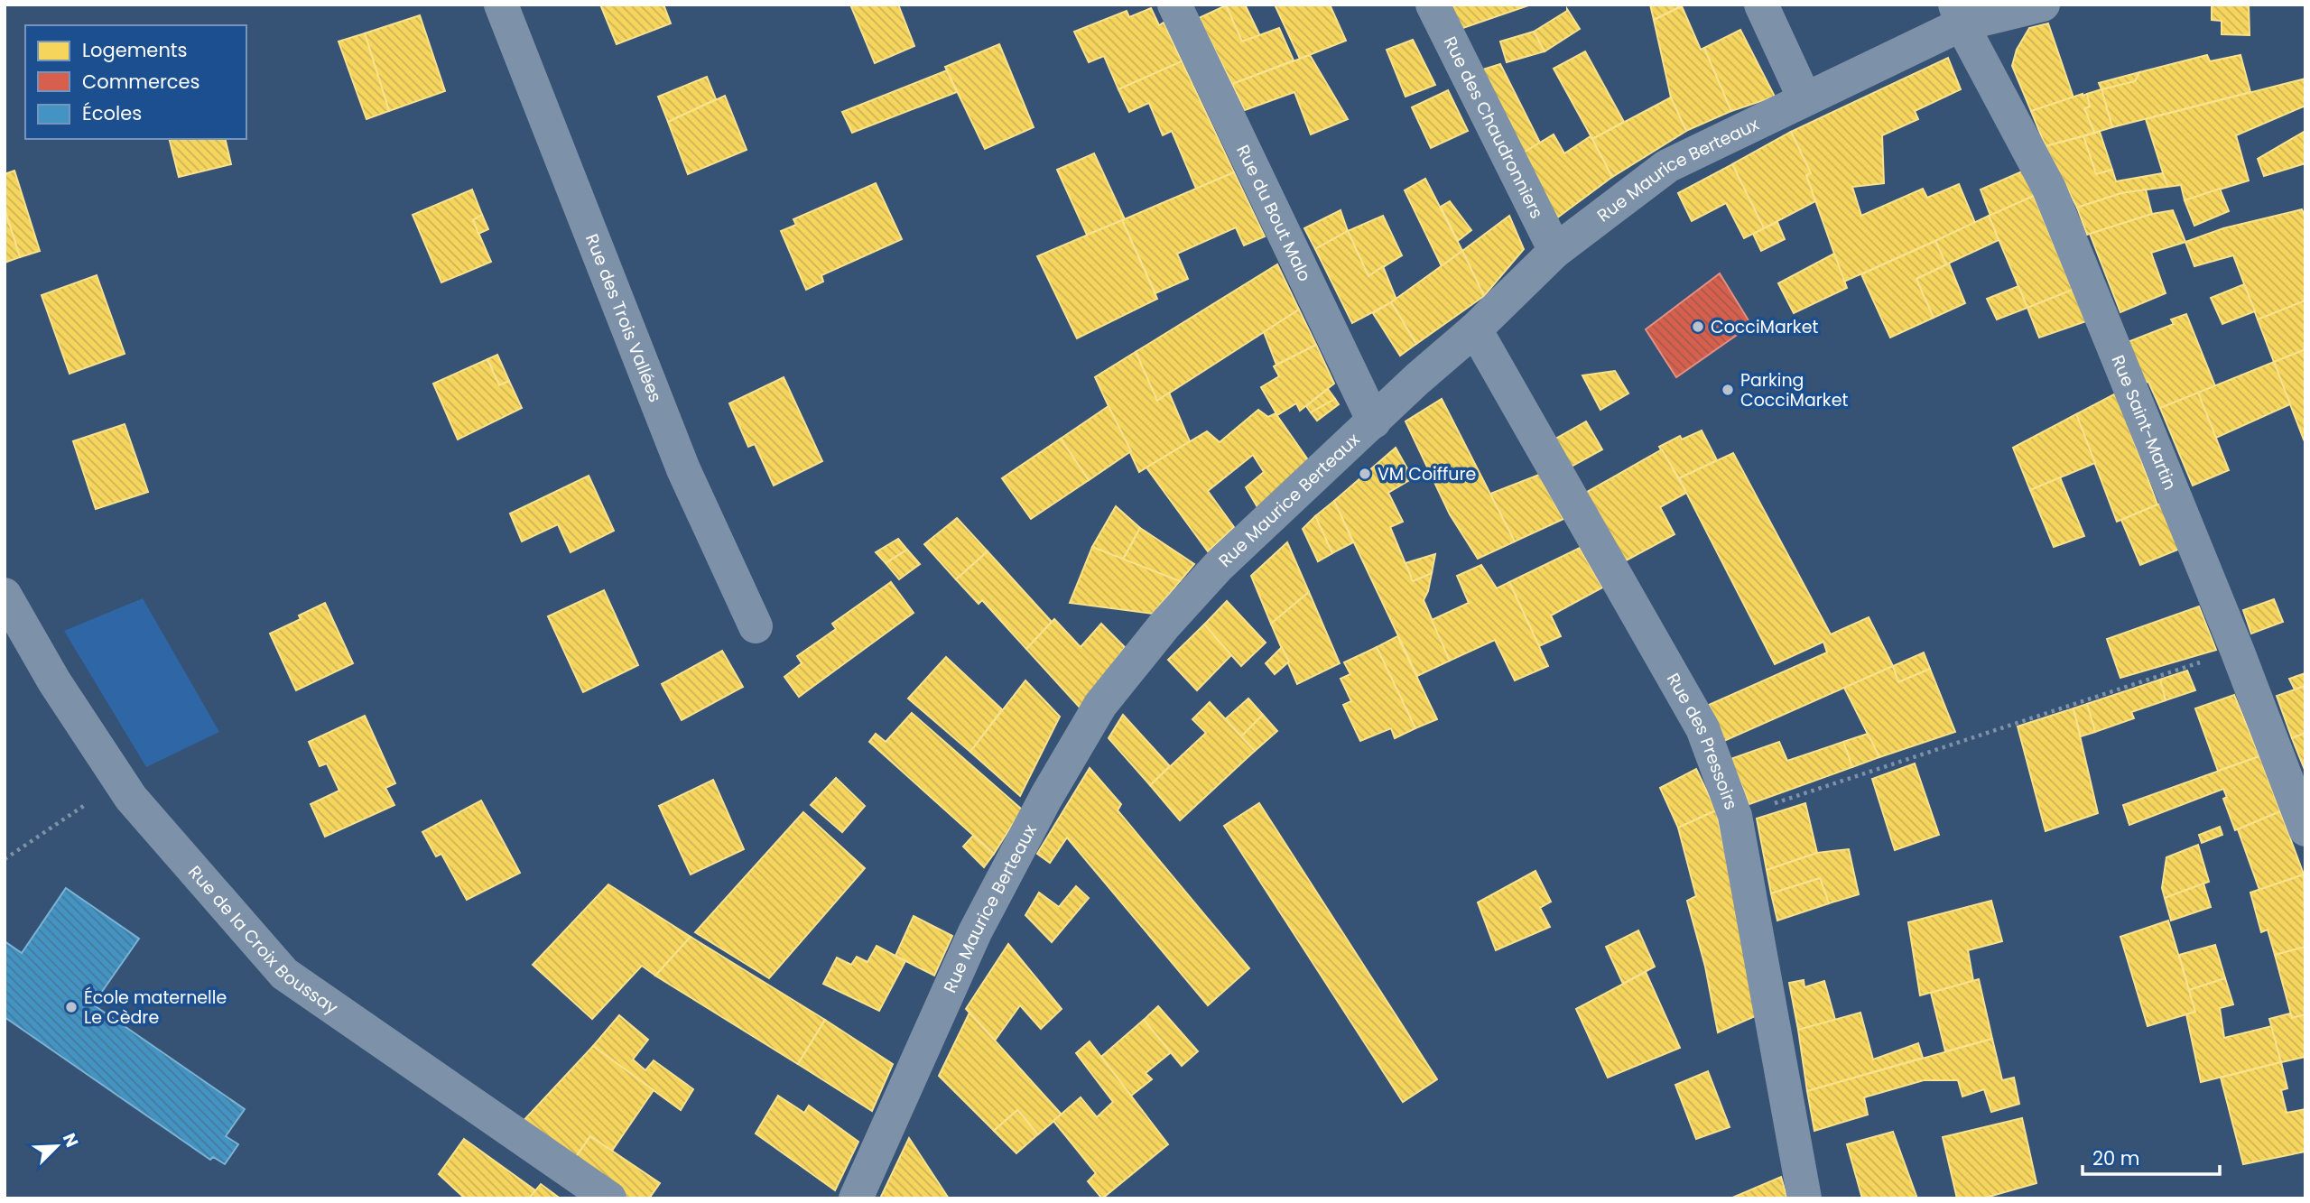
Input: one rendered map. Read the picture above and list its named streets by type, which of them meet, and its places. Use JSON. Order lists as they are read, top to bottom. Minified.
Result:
{"streets":{"street":["Rue des Chaudronniers","Rue Maurice Berteaux","Rue du Bout Malo","Rue des Trois Vallées","Rue Saint-Martin","Rue des Pressoirs","Rue de la Croix Boussay"]},"crossings":[["Rue des Chaudronniers","Rue Maurice Berteaux"],["Rue Maurice Berteaux","Rue du Bout Malo"],["Rue Maurice Berteaux","Rue Saint-Martin"],["Rue Maurice Berteaux","Rue des Pressoirs"]],"places":["CocciMarket","Parking CocciMarket","VM Coiffure","École maternelle Le Cèdre"],"legend":["Logements","Commerces","Écoles"],"scale_bar":"20 m","north":"top right"}
